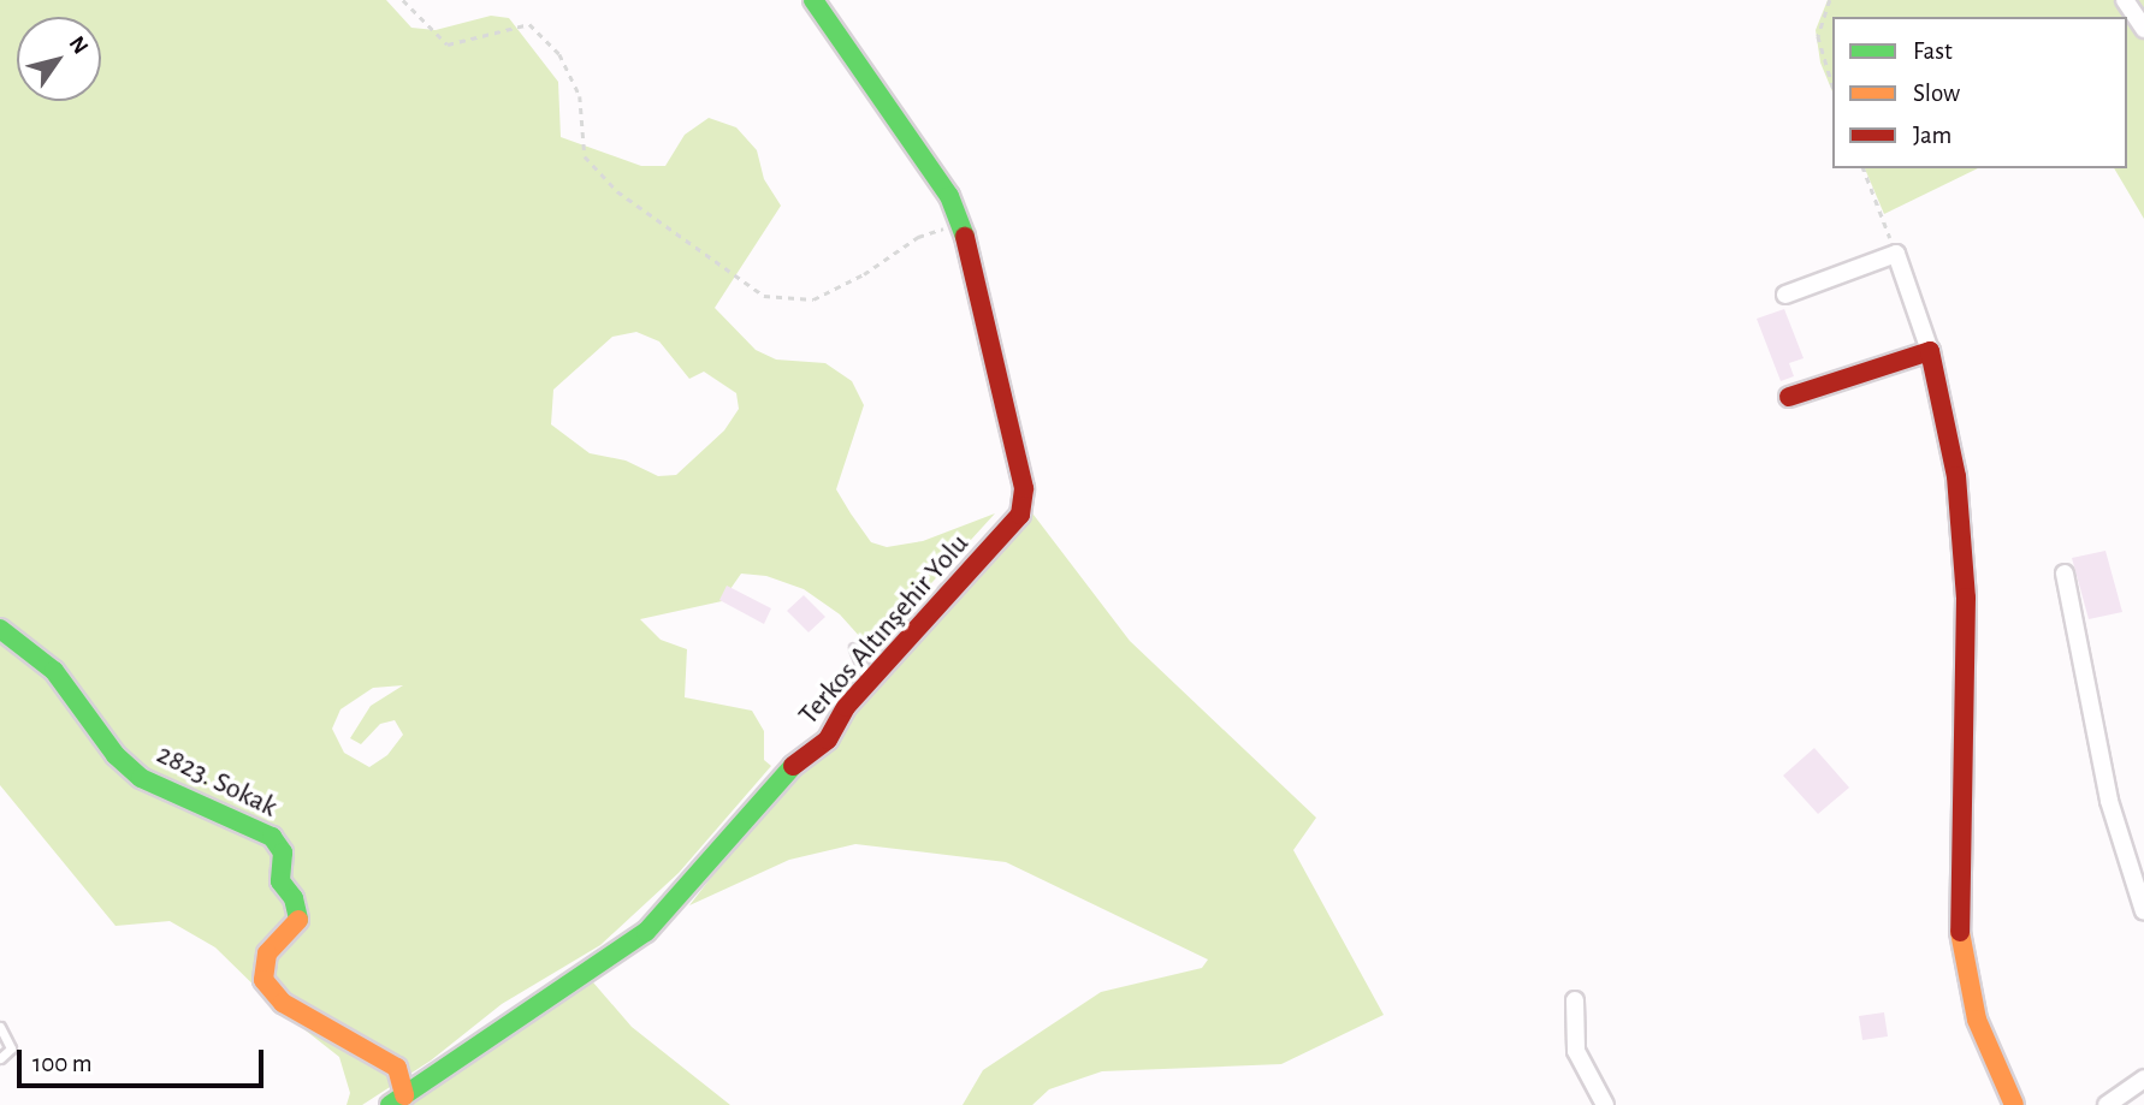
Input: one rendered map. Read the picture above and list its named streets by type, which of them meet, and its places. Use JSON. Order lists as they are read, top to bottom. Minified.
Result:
{"streets":{"street":["Terkos Altınşehir Yolu","2823. Sokak"]},"crossings":[["Terkos Altınşehir Yolu","2823. Sokak"]],"legend":["Fast","Slow","Jam"],"scale_bar":"100 m","north":"top right"}
